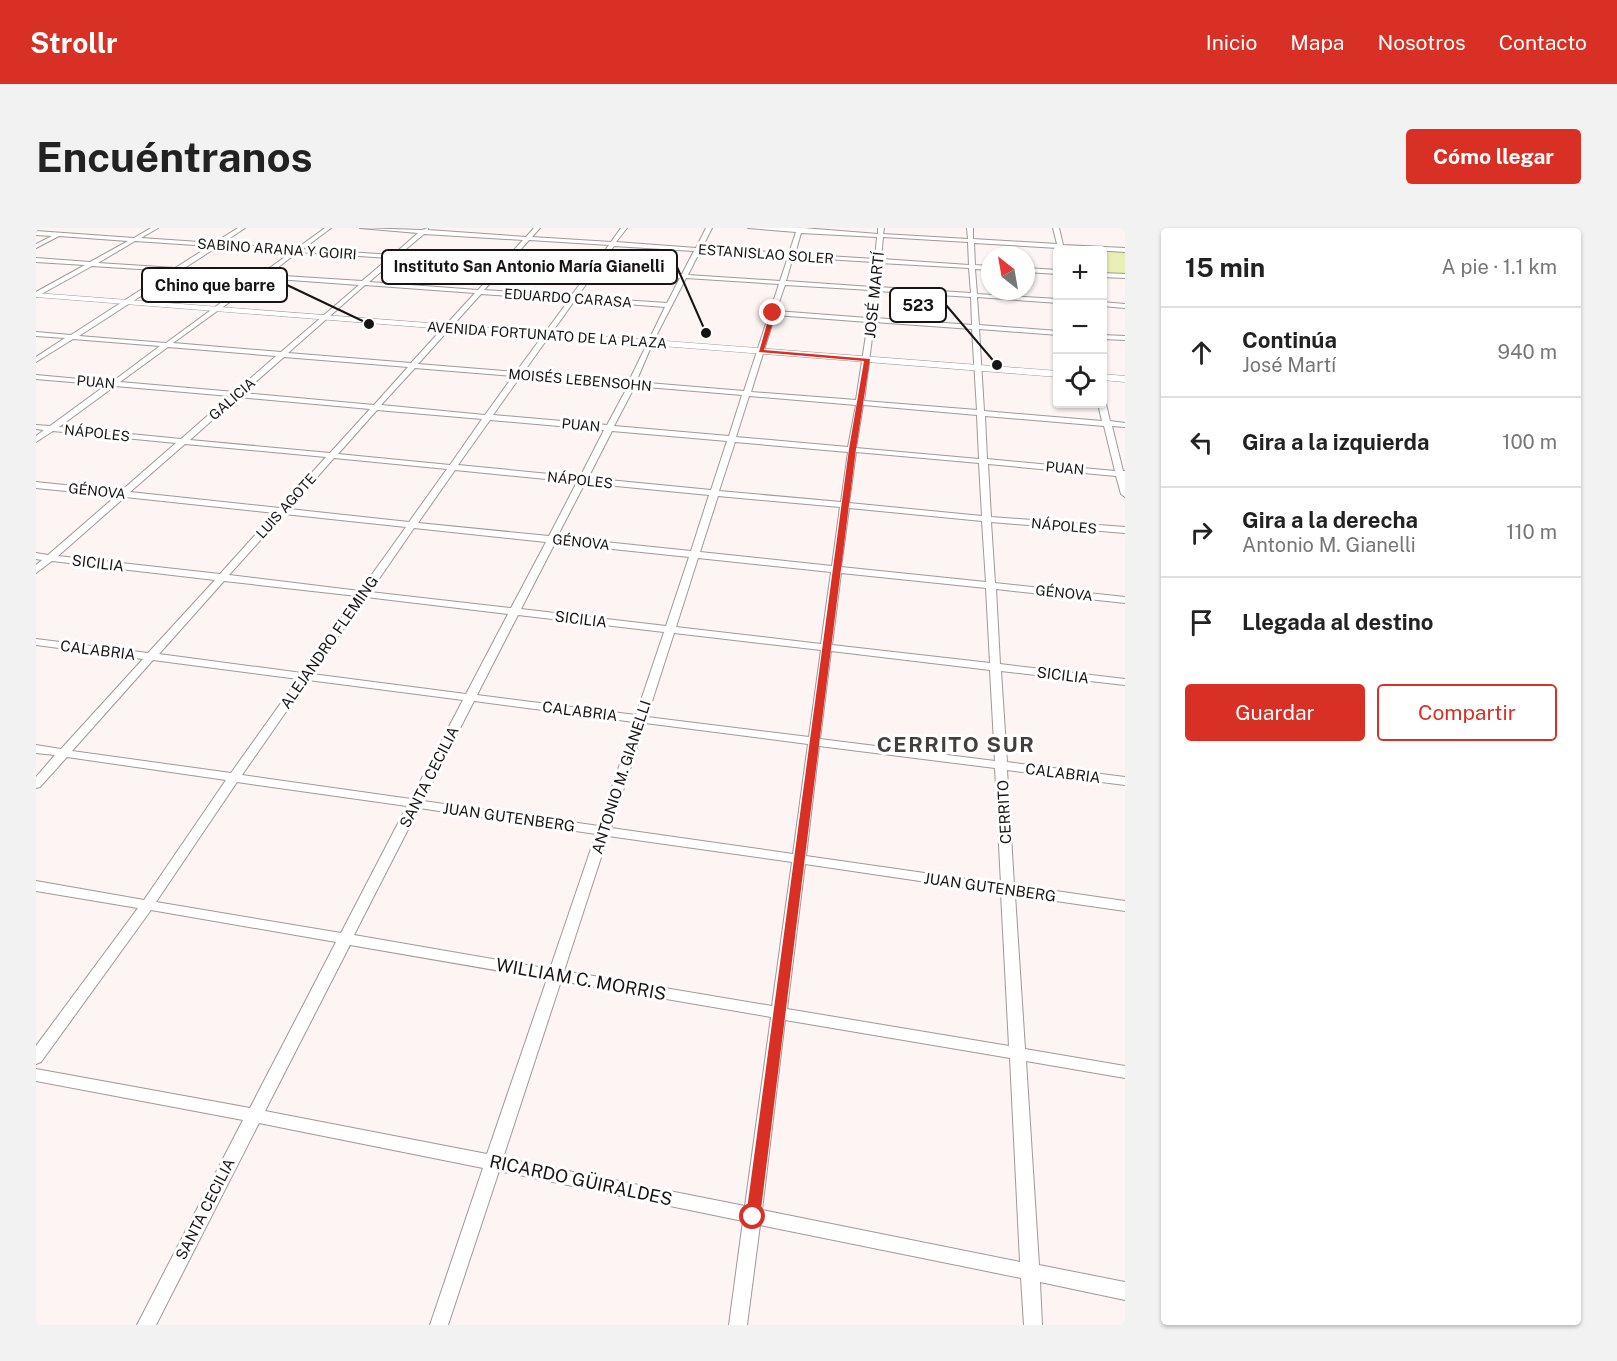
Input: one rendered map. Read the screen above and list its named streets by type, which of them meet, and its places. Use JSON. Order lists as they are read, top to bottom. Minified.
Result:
{"streets":{"main road":["AVENIDA FORTUNATO DE LA PLAZA"],"street":["SABINO ARANA Y GOIRI","ESTANISLAO SOLER","JOSÉ MARTÍ","EDUARDO CARASA","MOISÉS LEBENSOHN","PUAN","GALICIA","NÁPOLES","GÉNOVA","LUIS AGOTE","SICILIA","ALEJANDRO FLEMING","CALABRIA","SANTA CECILIA","ANTONIO M. GIANELLI","CERRITO","JUAN GUTENBERG","WILLIAM C. MORRIS","RICARDO GÜIRALDES"]},"crossings":[["SABINO ARANA Y GOIRI","JOSÉ MARTÍ"],["SABINO ARANA Y GOIRI","GALICIA"],["SABINO ARANA Y GOIRI","LUIS AGOTE"],["SABINO ARANA Y GOIRI","ALEJANDRO FLEMING"],["SABINO ARANA Y GOIRI","SANTA CECILIA"],["SABINO ARANA Y GOIRI","ANTONIO M. GIANELLI"],["SABINO ARANA Y GOIRI","CERRITO"],["ESTANISLAO SOLER","JOSÉ MARTÍ"],["ESTANISLAO SOLER","GALICIA"],["ESTANISLAO SOLER","LUIS AGOTE"],["ESTANISLAO SOLER","ALEJANDRO FLEMING"],["ESTANISLAO SOLER","SANTA CECILIA"],["ESTANISLAO SOLER","ANTONIO M. GIANELLI"],["ESTANISLAO SOLER","CERRITO"],["JOSÉ MARTÍ","AVENIDA FORTUNATO DE LA PLAZA"],["JOSÉ MARTÍ","MOISÉS LEBENSOHN"],["JOSÉ MARTÍ","PUAN"],["JOSÉ MARTÍ","NÁPOLES"],["JOSÉ MARTÍ","GÉNOVA"],["JOSÉ MARTÍ","SICILIA"],["JOSÉ MARTÍ","CALABRIA"],["JOSÉ MARTÍ","JUAN GUTENBERG"],["JOSÉ MARTÍ","WILLIAM C. MORRIS"],["JOSÉ MARTÍ","RICARDO GÜIRALDES"],["EDUARDO CARASA","GALICIA"],["EDUARDO CARASA","LUIS AGOTE"],["EDUARDO CARASA","ALEJANDRO FLEMING"],["EDUARDO CARASA","SANTA CECILIA"],["AVENIDA FORTUNATO DE LA PLAZA","GALICIA"],["AVENIDA FORTUNATO DE LA PLAZA","LUIS AGOTE"],["AVENIDA FORTUNATO DE LA PLAZA","ALEJANDRO FLEMING"],["AVENIDA FORTUNATO DE LA PLAZA","SANTA CECILIA"],["AVENIDA FORTUNATO DE LA PLAZA","ANTONIO M. GIANELLI"],["AVENIDA FORTUNATO DE LA PLAZA","CERRITO"],["MOISÉS LEBENSOHN","GALICIA"],["MOISÉS LEBENSOHN","LUIS AGOTE"],["MOISÉS LEBENSOHN","ALEJANDRO FLEMING"],["MOISÉS LEBENSOHN","SANTA CECILIA"],["MOISÉS LEBENSOHN","ANTONIO M. GIANELLI"],["MOISÉS LEBENSOHN","CERRITO"],["PUAN","GALICIA"],["PUAN","LUIS AGOTE"],["PUAN","ALEJANDRO FLEMING"],["PUAN","SANTA CECILIA"],["PUAN","ANTONIO M. GIANELLI"],["PUAN","CERRITO"],["GALICIA","NÁPOLES"],["GALICIA","GÉNOVA"],["GALICIA","SICILIA"],["NÁPOLES","LUIS AGOTE"],["NÁPOLES","ALEJANDRO FLEMING"],["NÁPOLES","SANTA CECILIA"],["NÁPOLES","ANTONIO M. GIANELLI"],["NÁPOLES","CERRITO"],["GÉNOVA","LUIS AGOTE"],["GÉNOVA","ALEJANDRO FLEMING"],["GÉNOVA","SANTA CECILIA"],["GÉNOVA","ANTONIO M. GIANELLI"],["GÉNOVA","CERRITO"],["LUIS AGOTE","SICILIA"],["LUIS AGOTE","CALABRIA"],["LUIS AGOTE","JUAN GUTENBERG"],["SICILIA","ALEJANDRO FLEMING"],["SICILIA","SANTA CECILIA"],["SICILIA","ANTONIO M. GIANELLI"],["SICILIA","CERRITO"],["ALEJANDRO FLEMING","CALABRIA"],["ALEJANDRO FLEMING","JUAN GUTENBERG"],["ALEJANDRO FLEMING","WILLIAM C. MORRIS"],["CALABRIA","SANTA CECILIA"],["CALABRIA","ANTONIO M. GIANELLI"],["CALABRIA","CERRITO"],["SANTA CECILIA","JUAN GUTENBERG"],["SANTA CECILIA","WILLIAM C. MORRIS"],["SANTA CECILIA","RICARDO GÜIRALDES"],["ANTONIO M. GIANELLI","JUAN GUTENBERG"],["ANTONIO M. GIANELLI","WILLIAM C. MORRIS"],["ANTONIO M. GIANELLI","RICARDO GÜIRALDES"],["CERRITO","JUAN GUTENBERG"],["CERRITO","WILLIAM C. MORRIS"],["CERRITO","RICARDO GÜIRALDES"]],"districts":["CERRITO SUR"],"places":["Chino que barre","Instituto San Antonio María Gianelli","523"],"north":"top left","page":{"header":"Strollr","nav":["Inicio","Mapa","Nosotros","Contacto"],"buttons":["Cómo llegar",["Guardar","Compartir"]],"title":"Encuéntranos","heading":["15 min","A pie · 1.1 km"],"map_buttons":["+","−"],"list":[["Continúa","José Martí","940 m"],["Gira a la izquierda","100 m"],["Gira a la derecha","Antonio M. Gianelli","110 m"],"Llegada al destino"]}}
